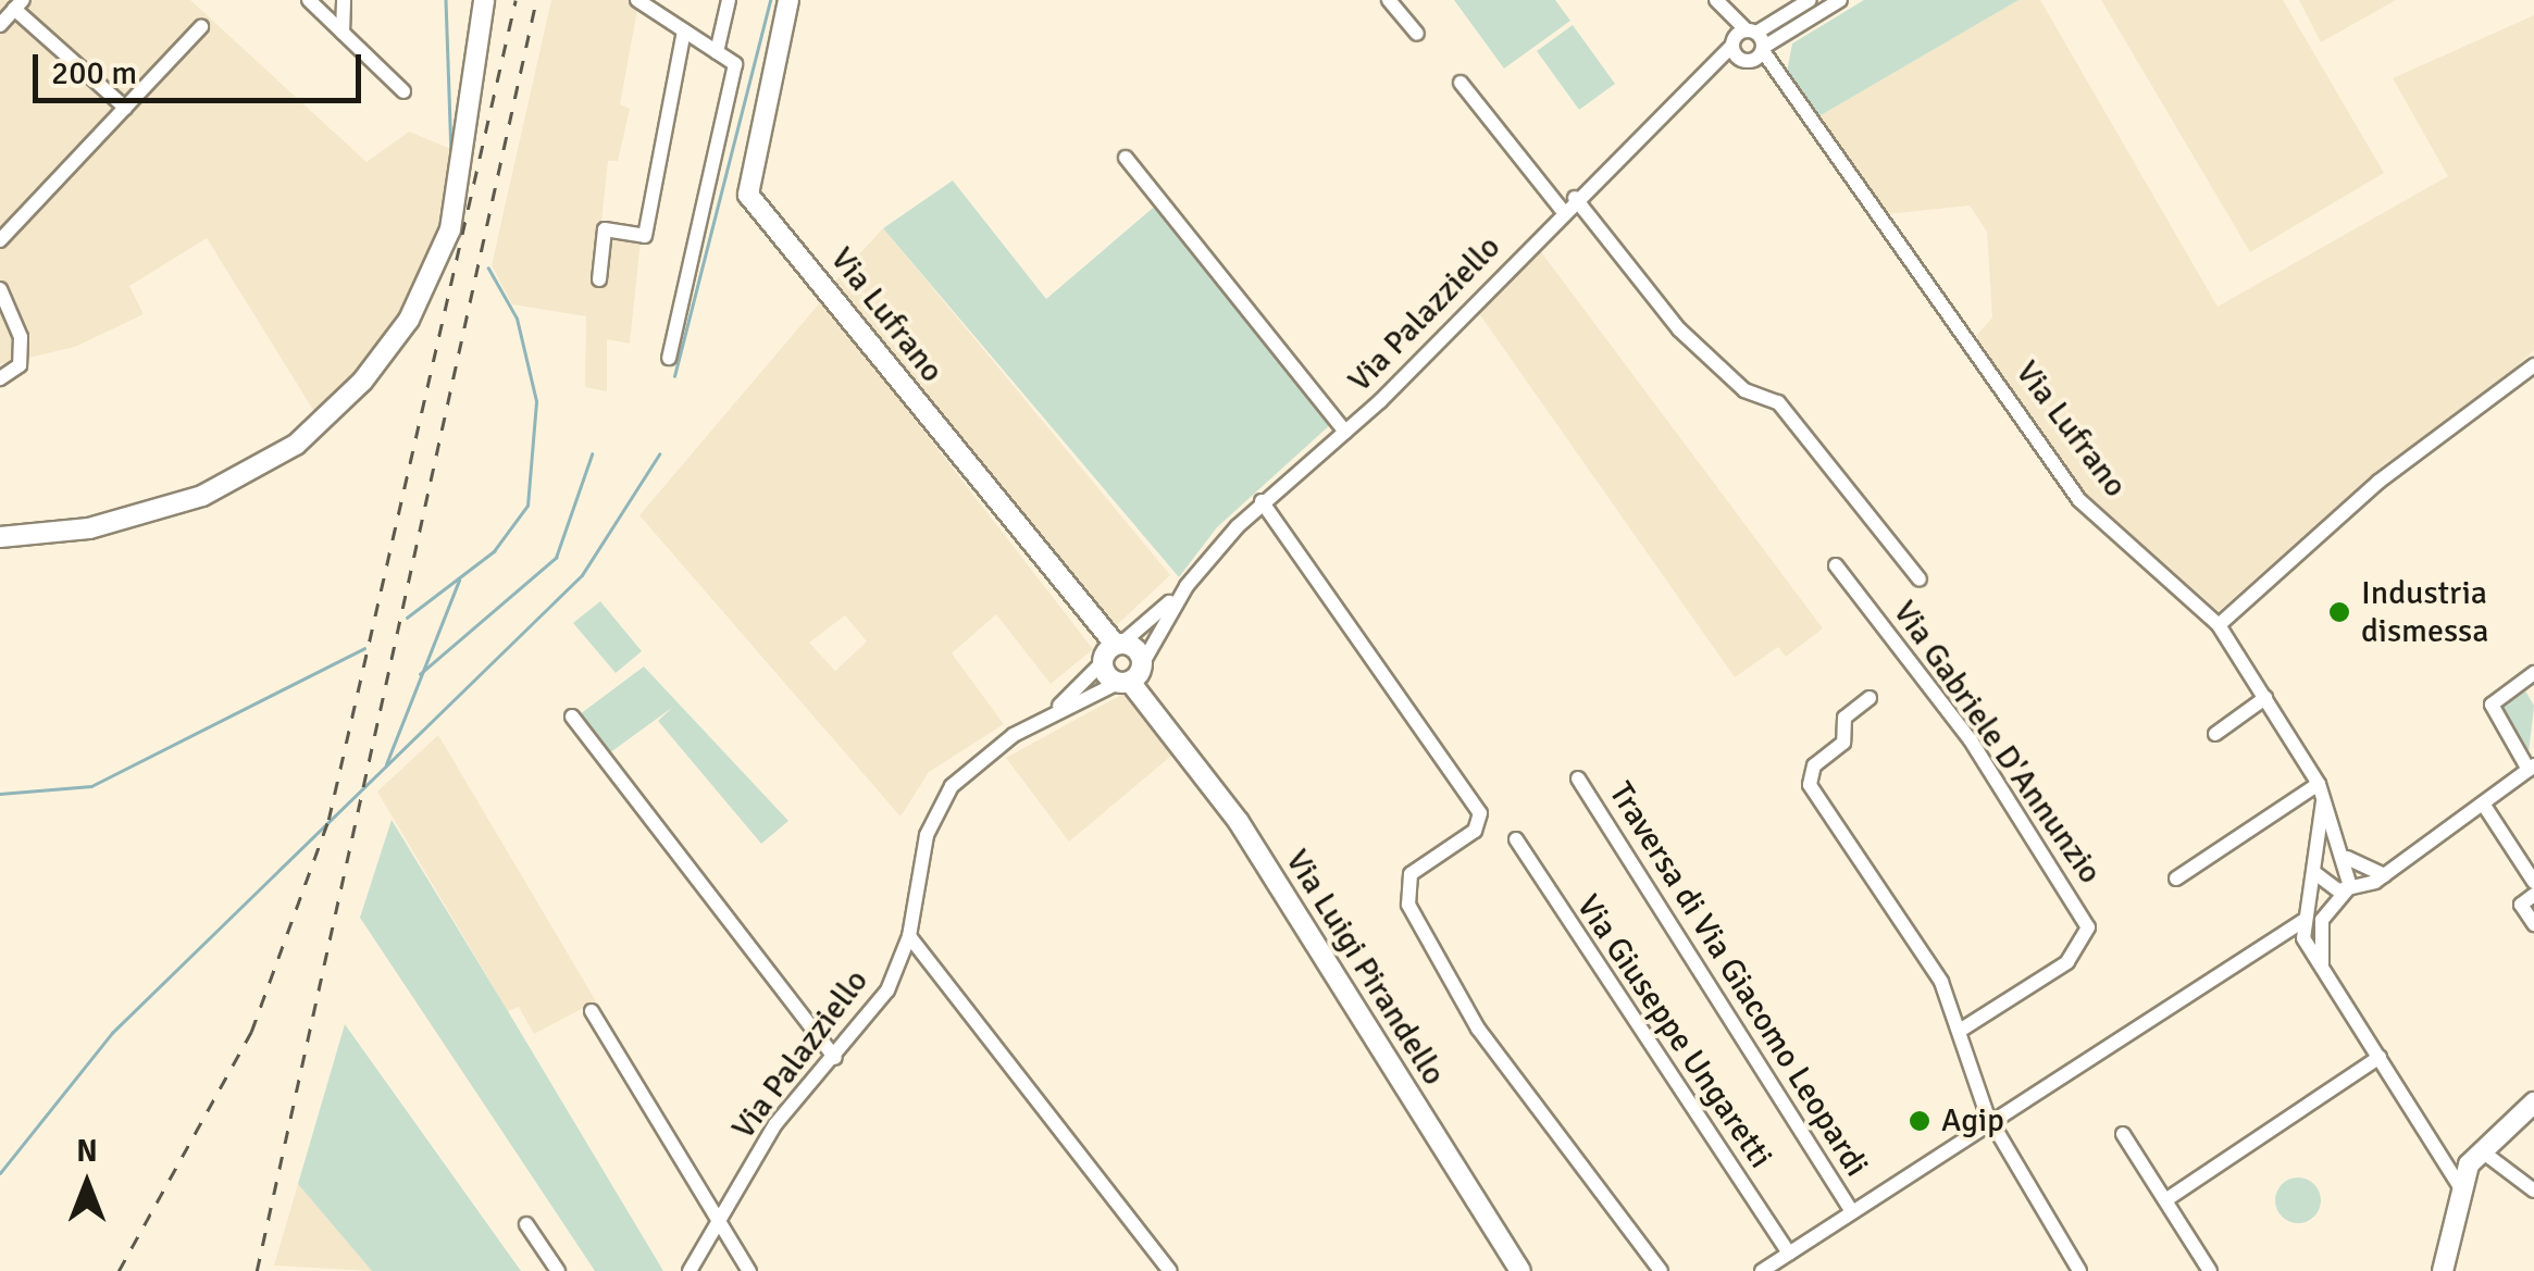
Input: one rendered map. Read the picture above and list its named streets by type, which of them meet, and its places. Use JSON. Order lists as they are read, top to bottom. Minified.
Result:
{"streets":{"street":["Via Palazziello","Via Lufrano","Via Gabriele D'Annunzio","Via Luigi Pirandello","Traversa di Via Giacomo Leopardi","Via Giuseppe Ungaretti"]},"crossings":[["Via Palazziello","Via Lufrano"],["Via Palazziello","Via Luigi Pirandello"]],"places":["Industria dismessa","Agip"],"scale_bar":"200 m","north":"top"}
